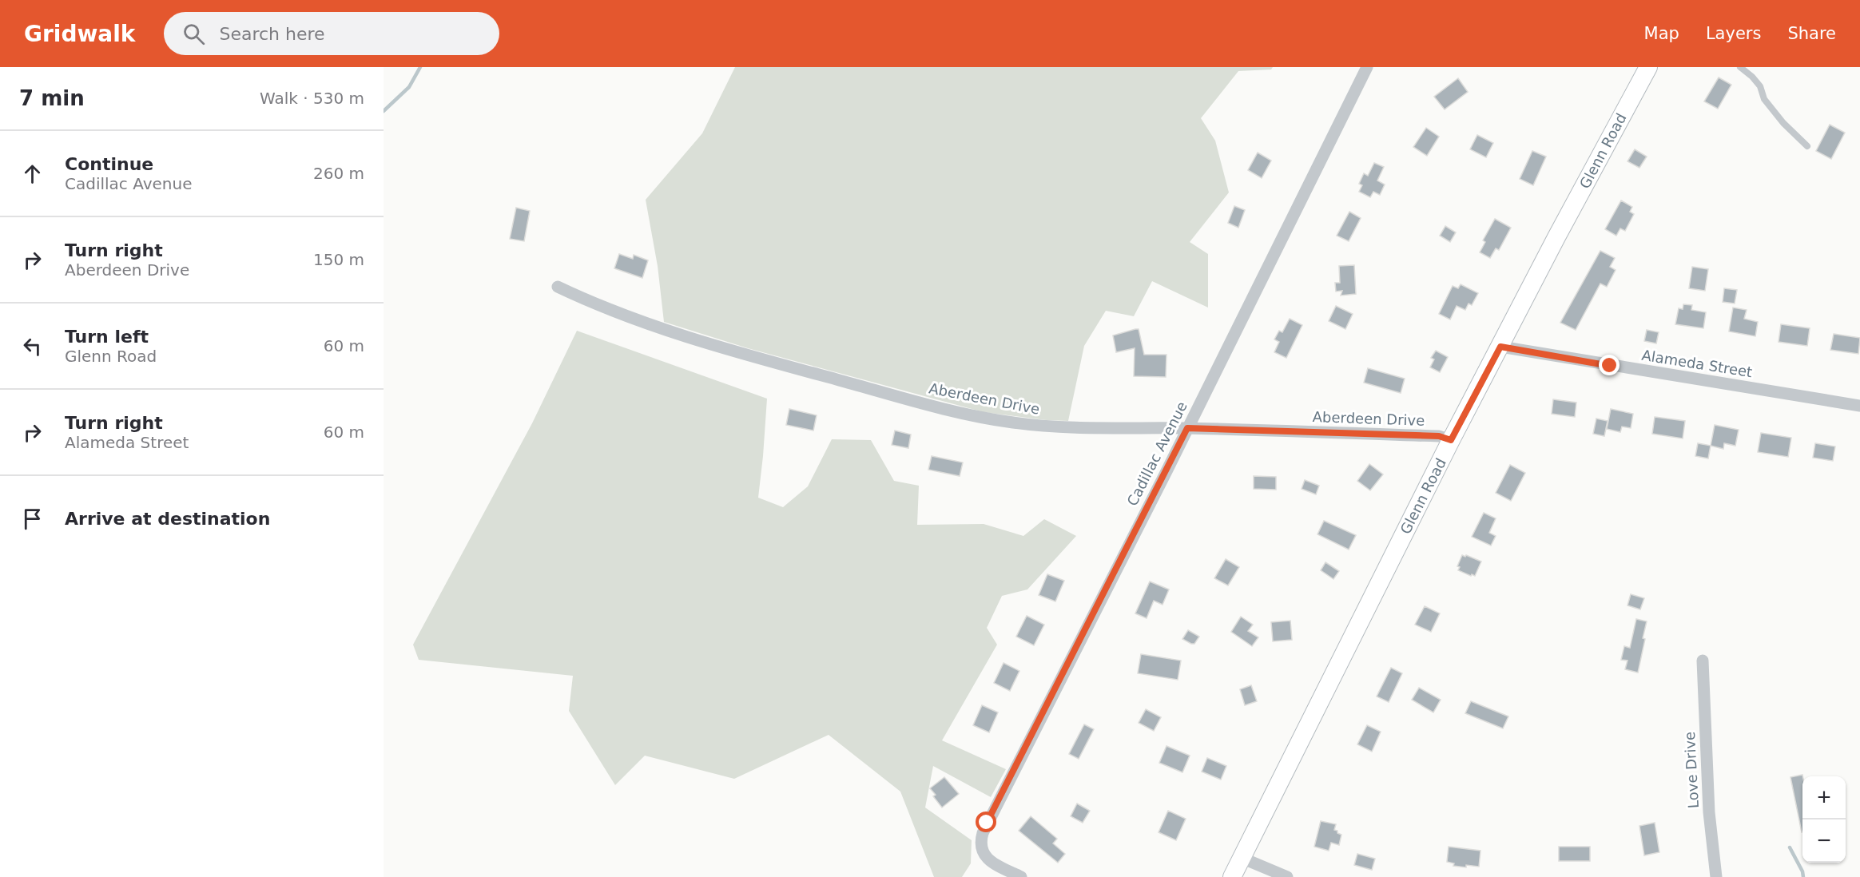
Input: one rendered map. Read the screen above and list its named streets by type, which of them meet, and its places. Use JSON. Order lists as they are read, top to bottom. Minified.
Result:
{"streets":{"street":["Glenn Road","Alameda Street","Aberdeen Drive","Cadillac Avenue","Love Drive"]},"crossings":[["Glenn Road","Alameda Street"],["Glenn Road","Aberdeen Drive"],["Aberdeen Drive","Cadillac Avenue"]],"page":{"header":"Gridwalk","search":"Search here","nav":["Map","Layers","Share"],"heading":["7 min","Walk · 530 m"],"list":[["Continue","Cadillac Avenue","260 m"],["Turn right","Aberdeen Drive","150 m"],["Turn left","Glenn Road","60 m"],["Turn right","Alameda Street","60 m"],"Arrive at destination"],"map_buttons":["+","−"]}}
